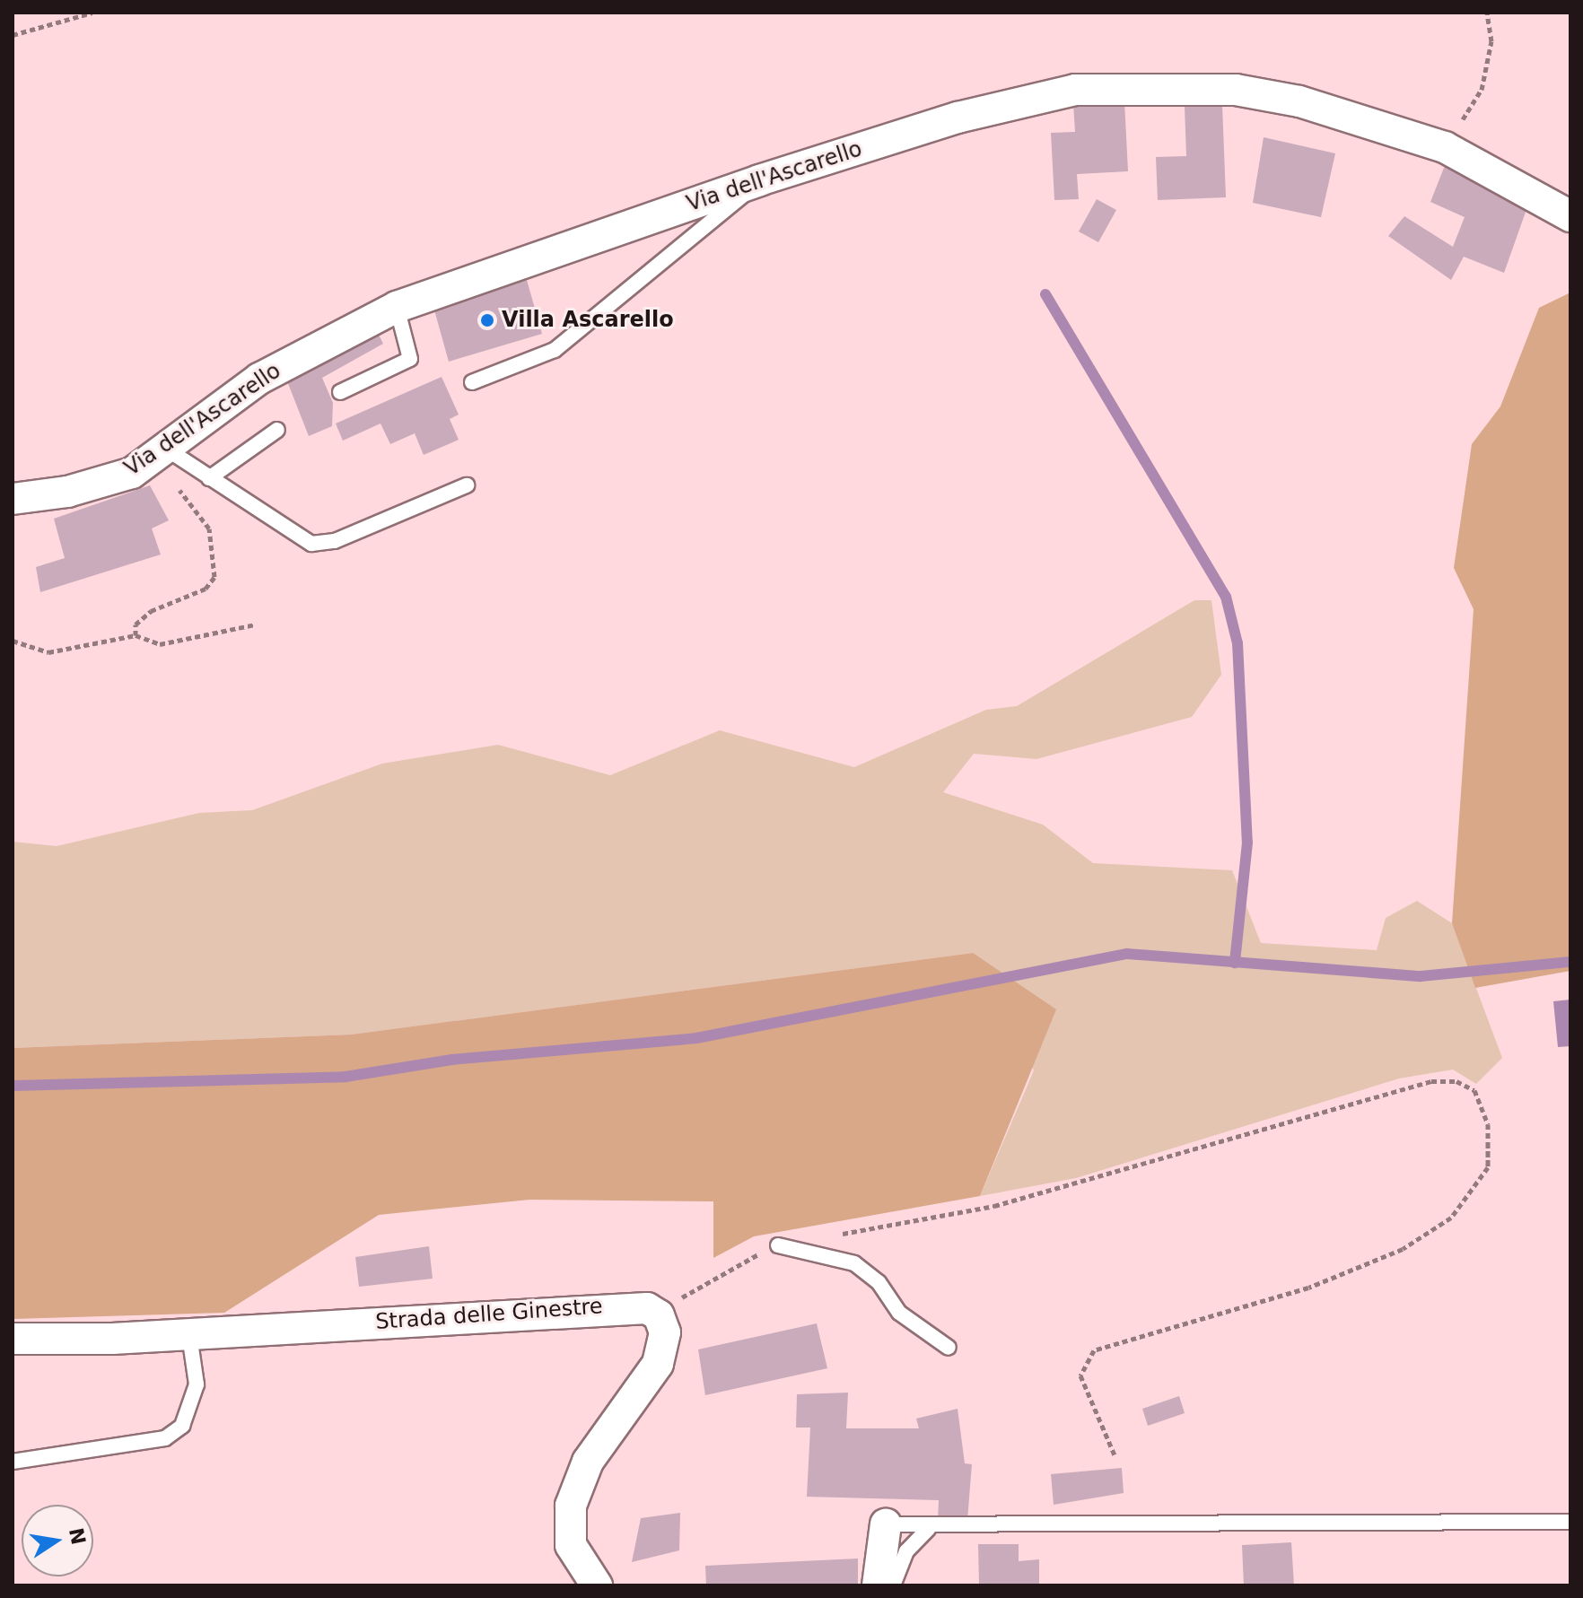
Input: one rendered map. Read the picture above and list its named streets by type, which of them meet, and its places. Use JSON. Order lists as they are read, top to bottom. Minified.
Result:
{"streets":{"street":["Via dell'Ascarello","Strada delle Ginestre"]},"places":["Villa Ascarello"],"north":"right"}
